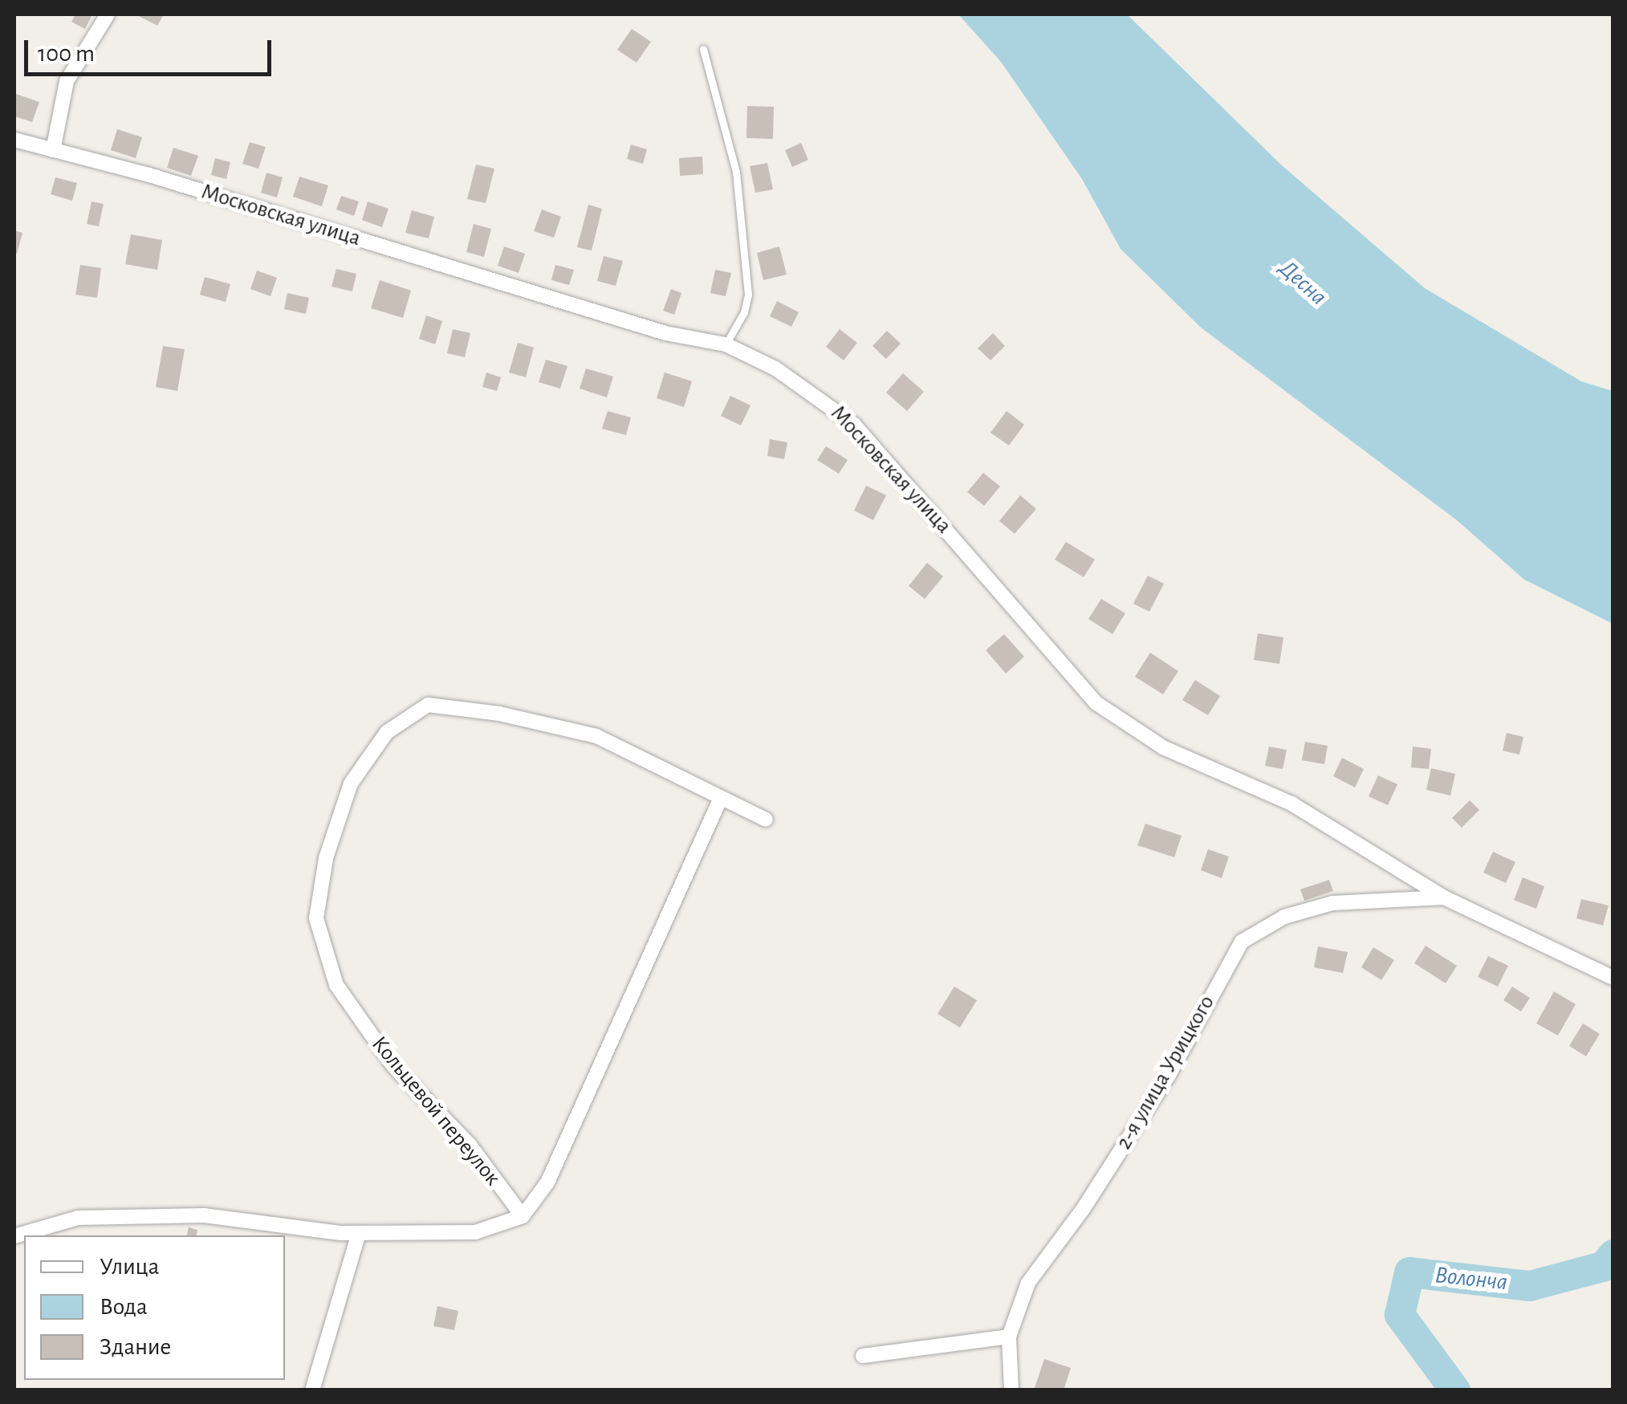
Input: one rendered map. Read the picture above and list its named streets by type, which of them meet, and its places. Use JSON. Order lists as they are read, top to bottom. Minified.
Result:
{"streets":{"street":["Московская улица","2-я улица Урицкого","Кольцевой переулок"]},"crossings":[["Московская улица","2-я улица Урицкого"]],"water":["Десна","Волонча"],"legend":["Улица","Вода","Здание"],"scale_bar":"100 m"}
